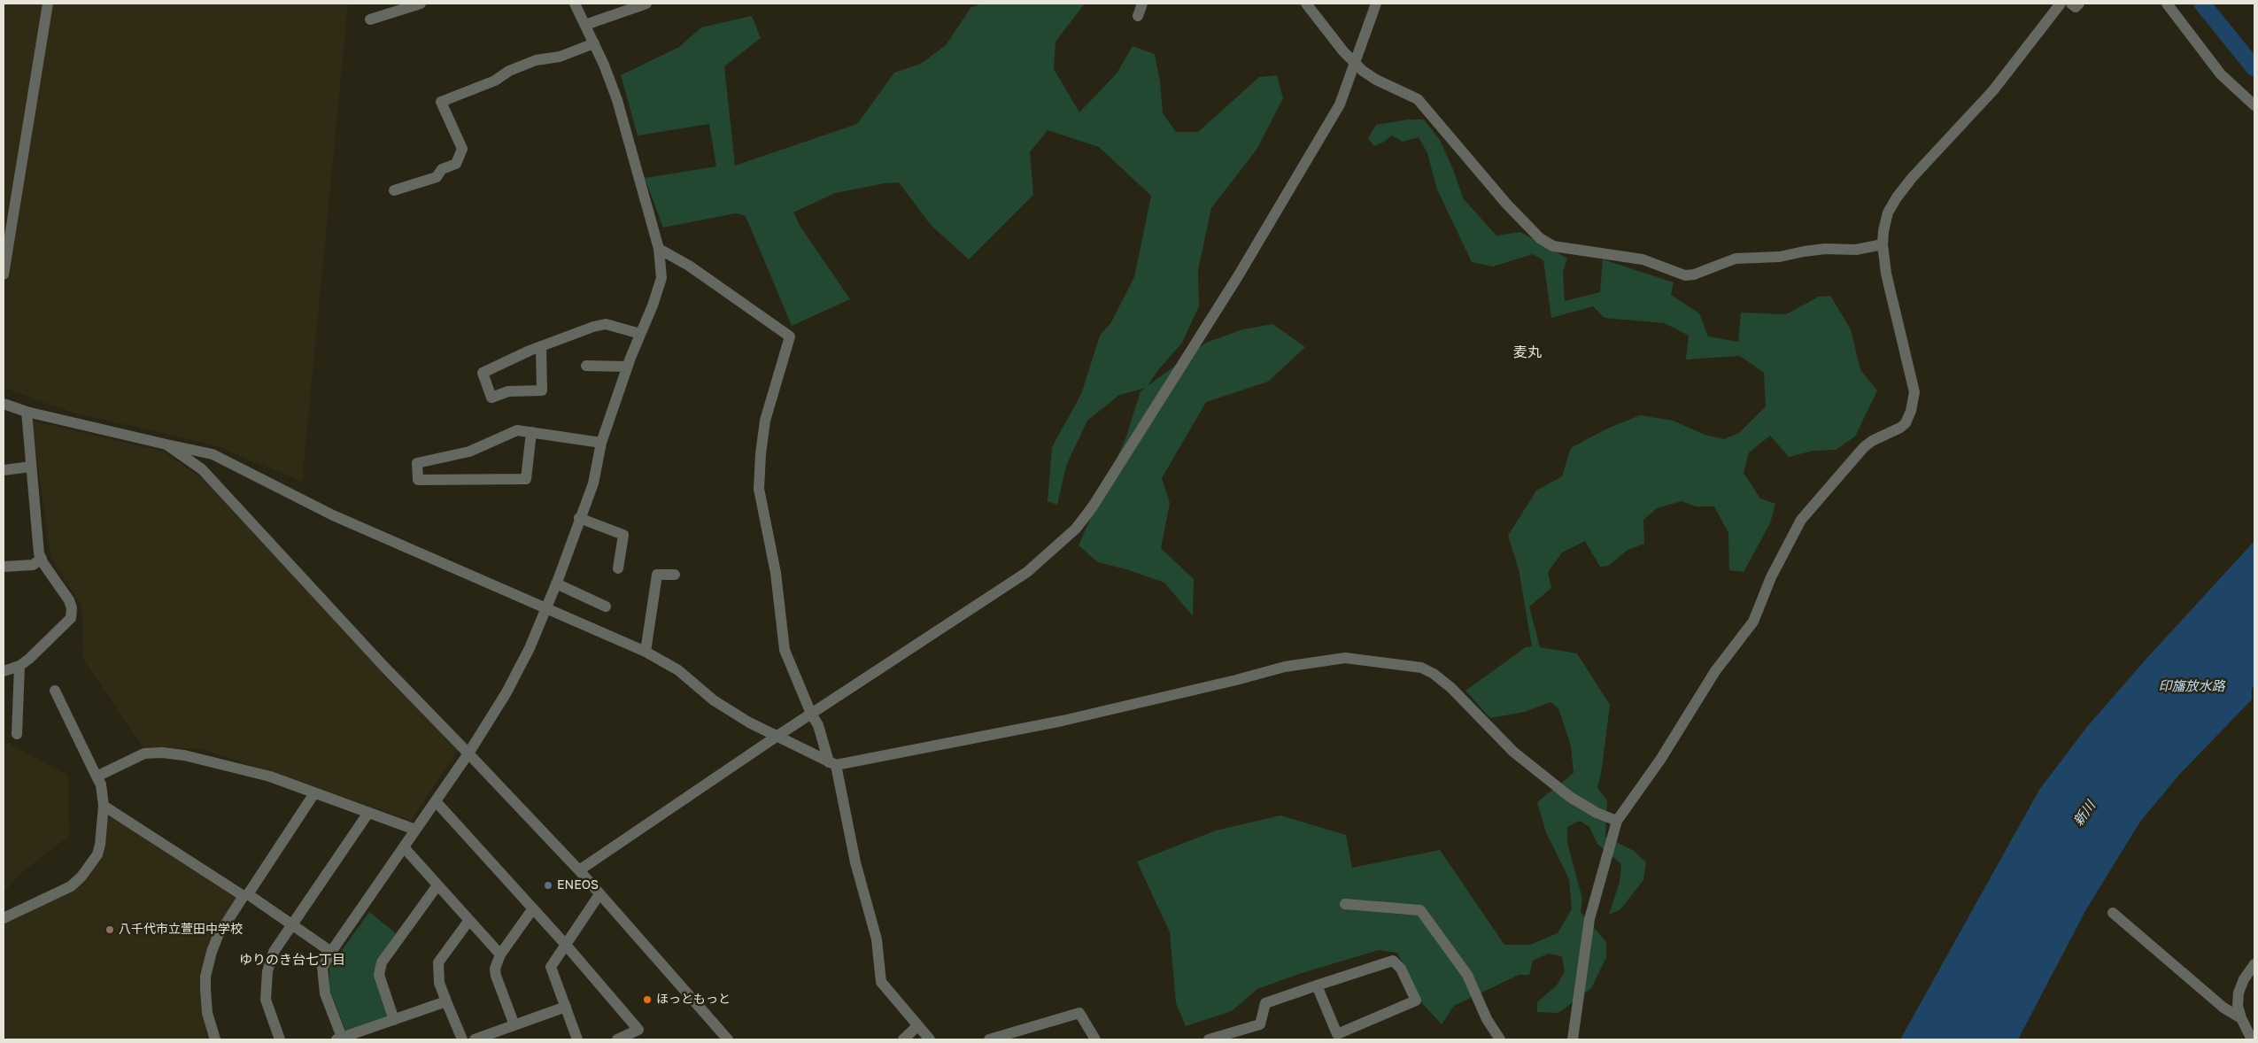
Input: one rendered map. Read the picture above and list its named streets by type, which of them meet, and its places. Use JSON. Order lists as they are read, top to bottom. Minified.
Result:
{"districts":["麦丸","ゆりのき台七丁目"],"water":["印旛放水路","新川"],"places":["ENEOS","八千代市立萱田中学校","ほっともっと"]}
